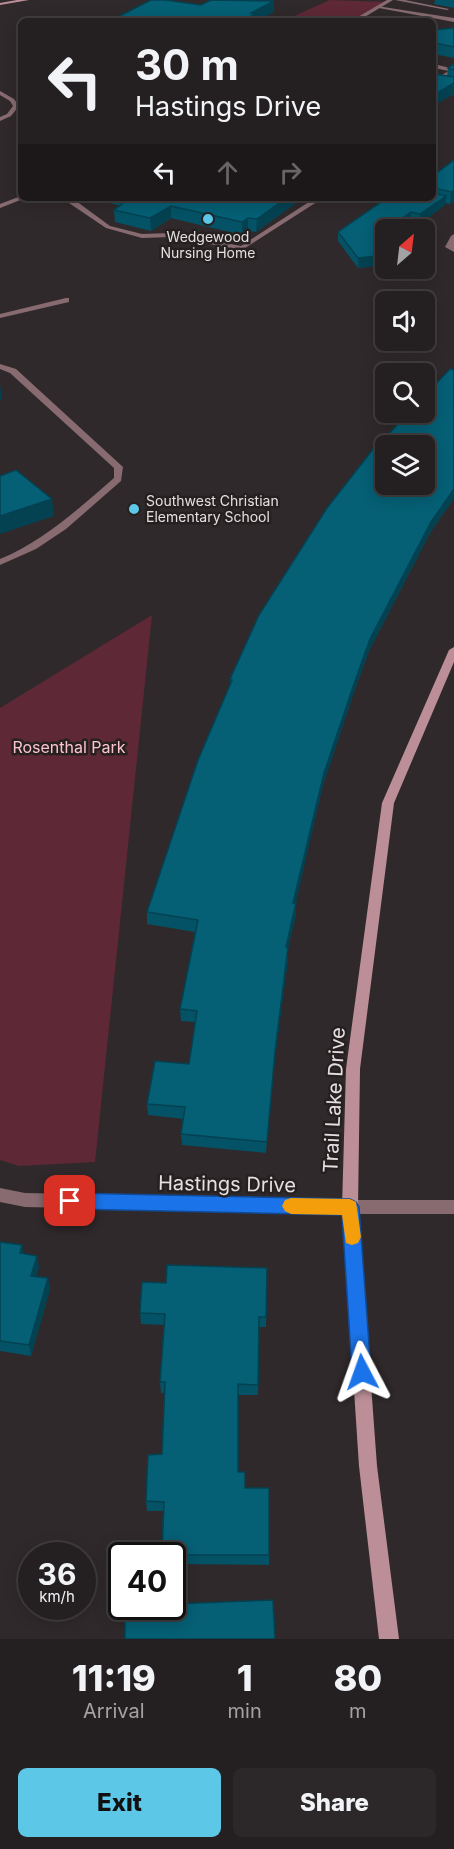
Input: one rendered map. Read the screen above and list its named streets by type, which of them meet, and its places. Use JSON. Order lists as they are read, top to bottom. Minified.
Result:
{"streets":{"street":["Trail Lake Drive","Hastings Drive"]},"crossings":[["Trail Lake Drive","Hastings Drive"]],"parks":["Rosenthal Park"],"places":["Wedgewood Nursing Home","Southwest Christian Elementary School"],"north":"top right","page":{"turn":["30 m","Hastings Drive"],"speed":"36 km/h","limit":"40","eta":["11:19","Arrival","1","min","80","m"],"buttons":["Exit","Share"]}}
